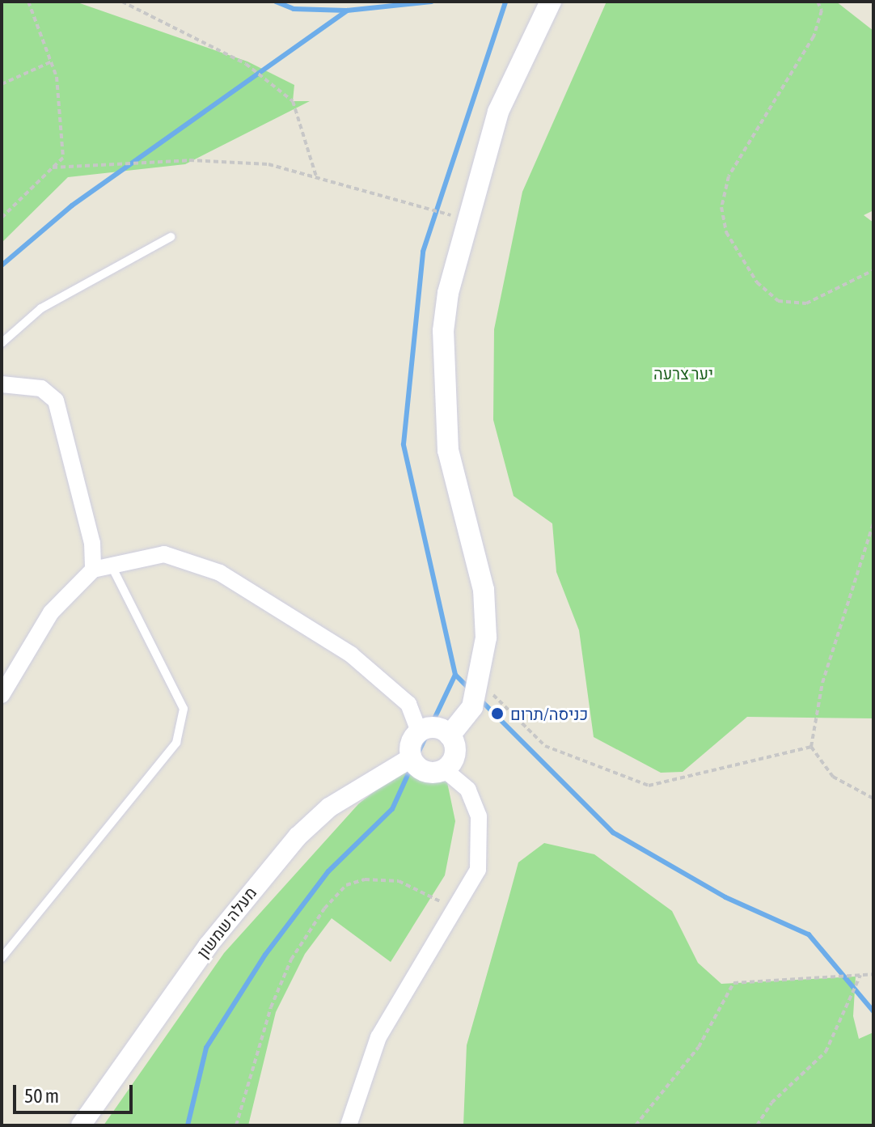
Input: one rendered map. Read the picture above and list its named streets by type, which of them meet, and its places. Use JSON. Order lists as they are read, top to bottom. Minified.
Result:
{"streets":{"street":["מעלה שמשון"]},"parks":["יער צרעה"],"places":["כניסה/תרום"],"scale_bar":"50 m"}
